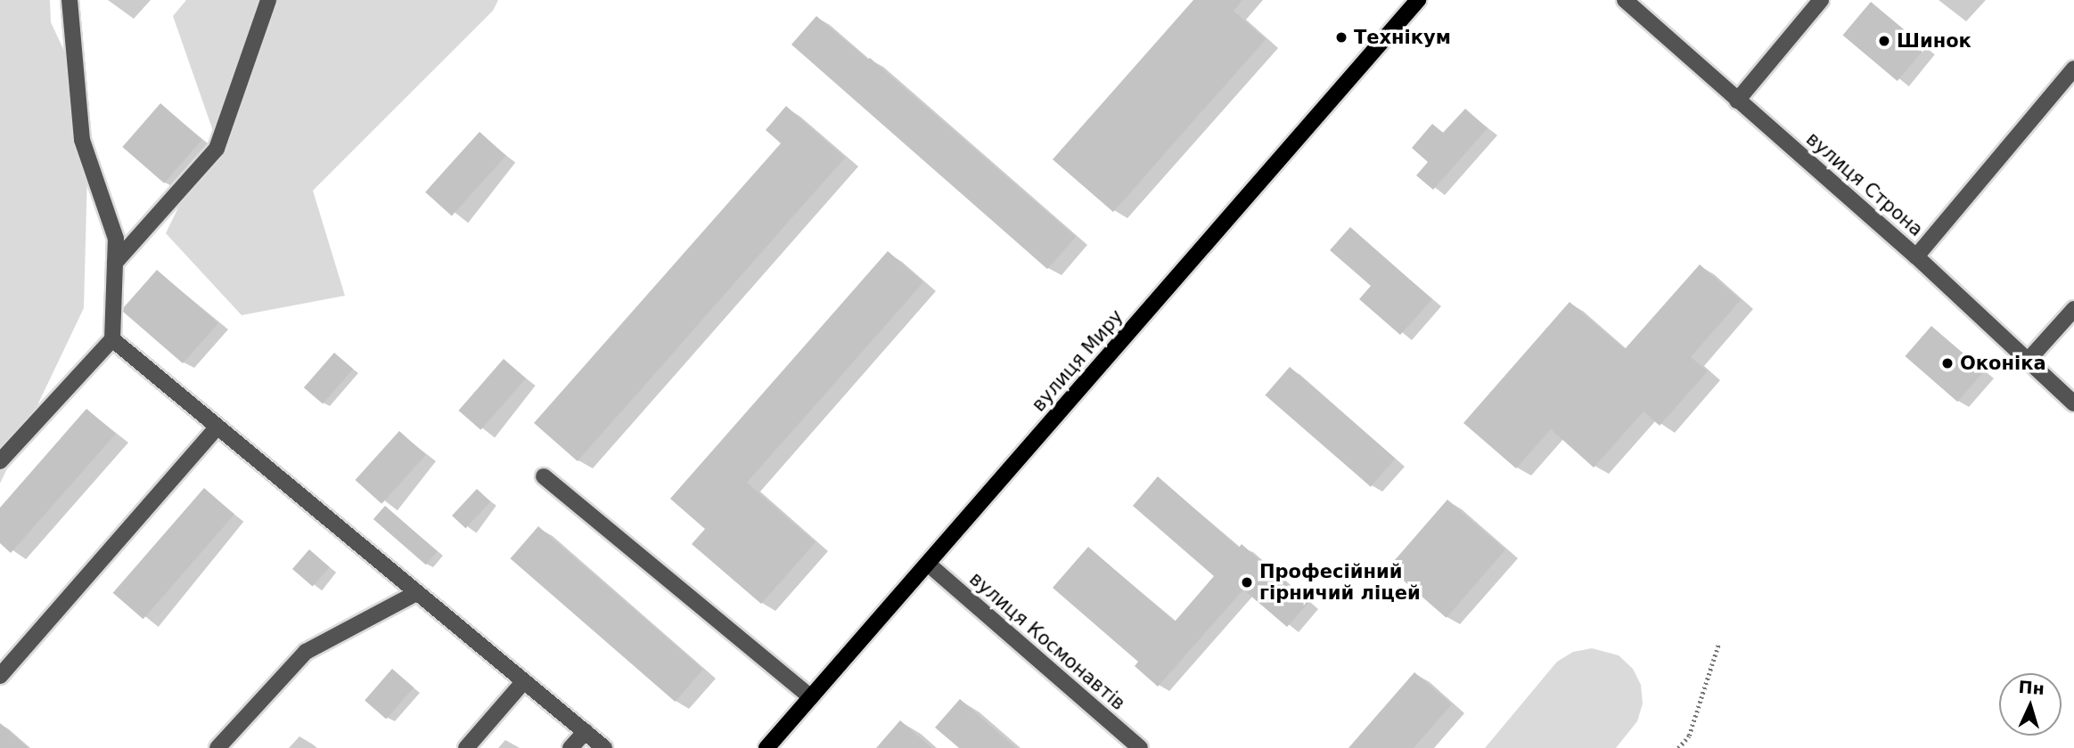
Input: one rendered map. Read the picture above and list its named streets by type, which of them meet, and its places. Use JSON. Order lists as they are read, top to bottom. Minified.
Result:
{"streets":{"main road":["вулиця Миру"],"street":["вулиця Строна","вулиця Космонавтів"]},"crossings":[["вулиця Миру","вулиця Космонавтів"]],"places":["Технікум","Шинок","Оконіка","Професійний гірничий ліцей"],"north":"top"}
